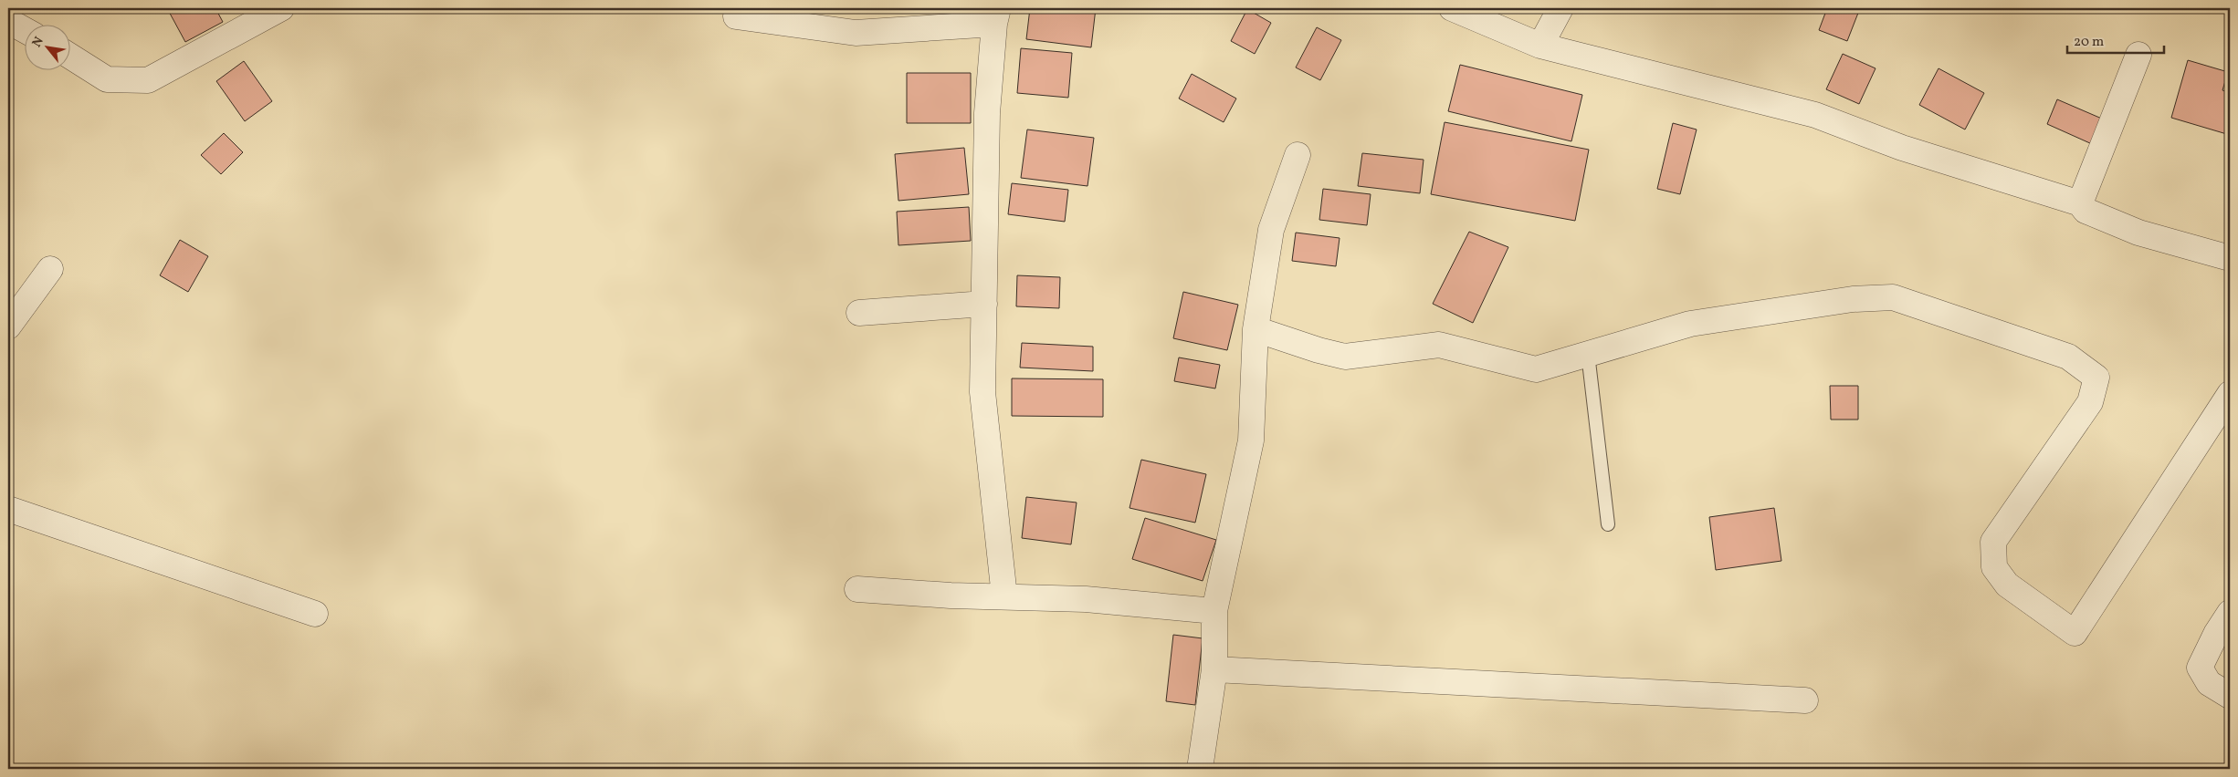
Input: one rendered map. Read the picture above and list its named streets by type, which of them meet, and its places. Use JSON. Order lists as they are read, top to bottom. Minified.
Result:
{"scale_bar":"20 m","north":"top left"}
